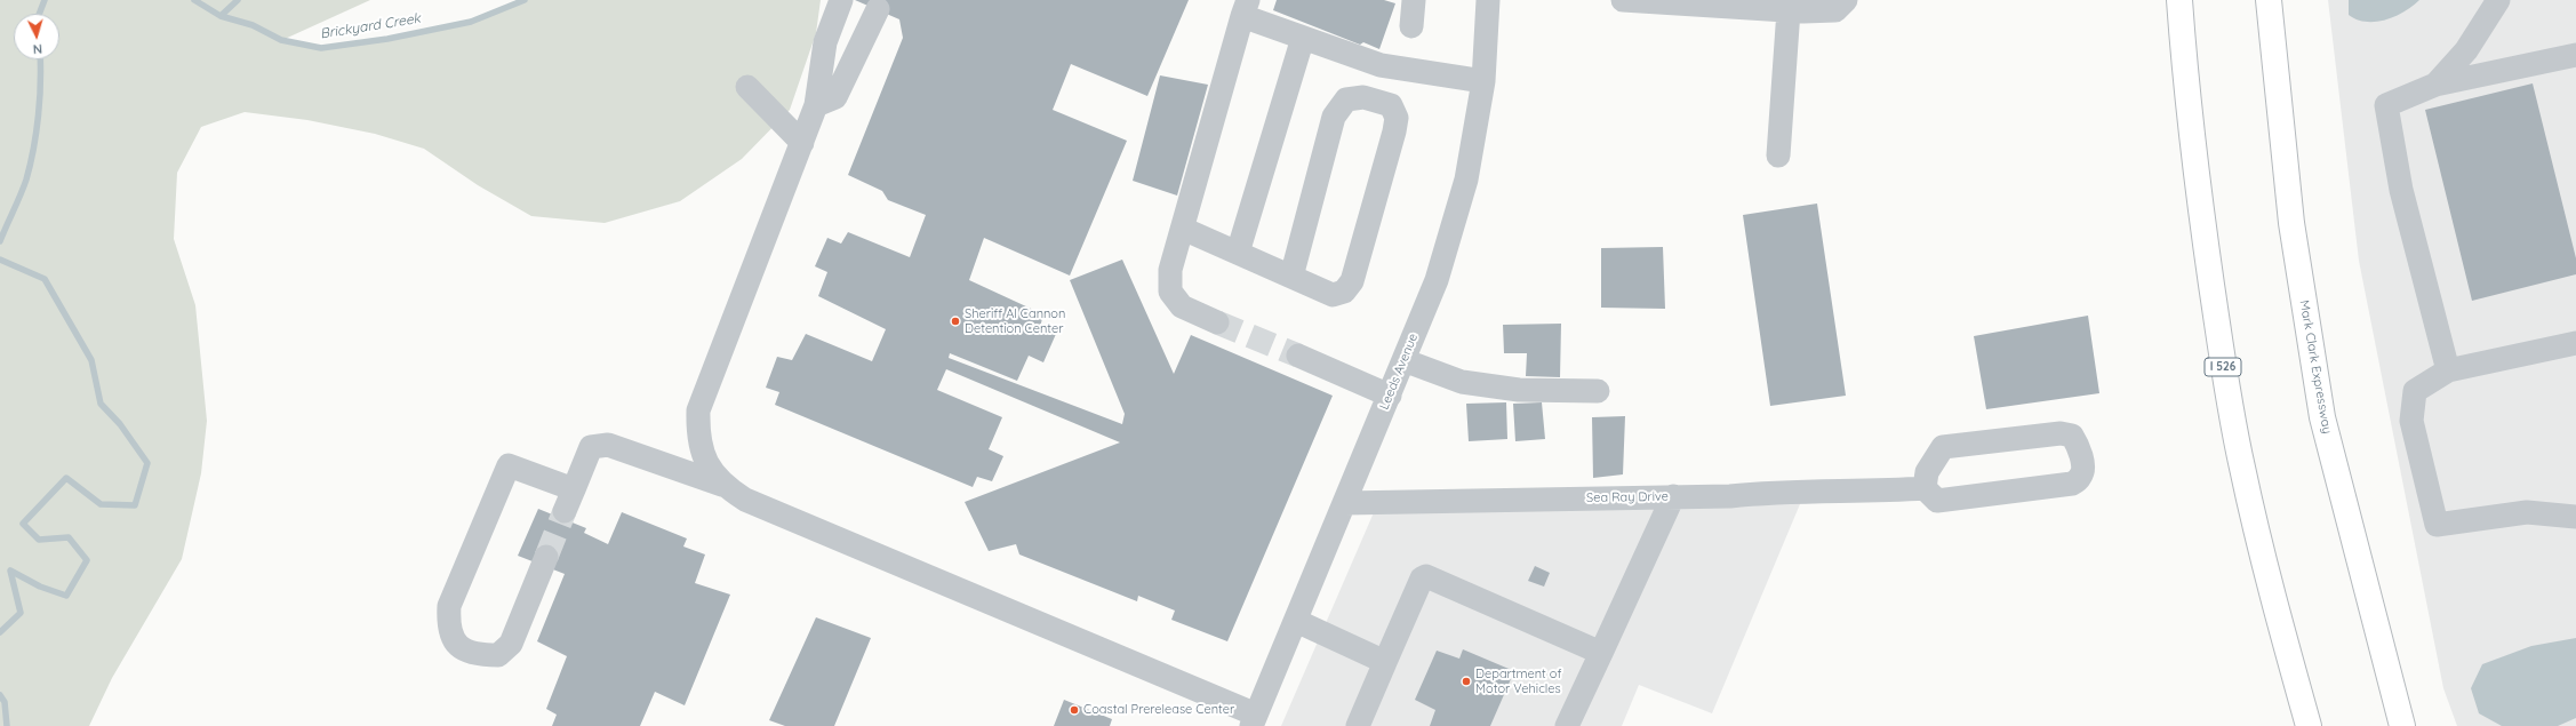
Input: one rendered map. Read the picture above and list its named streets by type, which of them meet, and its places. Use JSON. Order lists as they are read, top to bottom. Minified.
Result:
{"streets":{"highway":["I 526","Mark Clark Expressway"],"street":["Leeds Avenue","Sea Ray Drive"]},"crossings":[["Leeds Avenue","Sea Ray Drive"]],"water":["Brickyard Creek"],"places":["Sheriff Al Cannon Detention Center","Department of Motor Vehicles","Coastal Prerelease Center"],"north":"bottom"}
